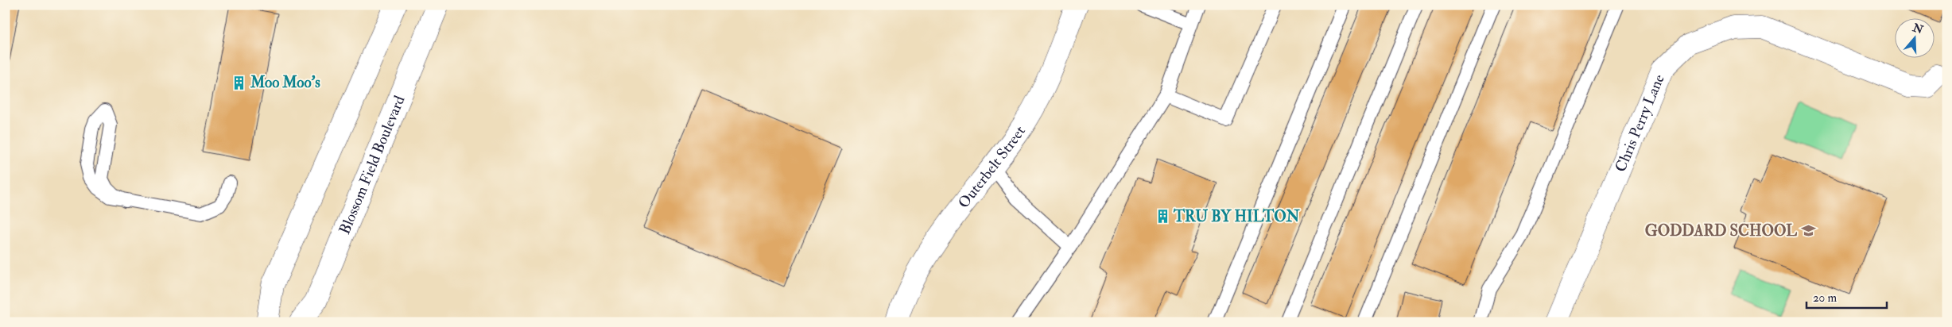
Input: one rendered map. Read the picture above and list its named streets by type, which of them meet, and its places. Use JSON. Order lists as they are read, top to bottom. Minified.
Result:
{"streets":{"street":["Chris Perry Lane","Blossom Field Boulevard","Outerbelt Street"]},"places":{"building":["Moo Moo's","TRU BY HILTON"],"school or university":["GODDARD SCHOOL"]},"scale_bar":"20 m","north":"top"}
